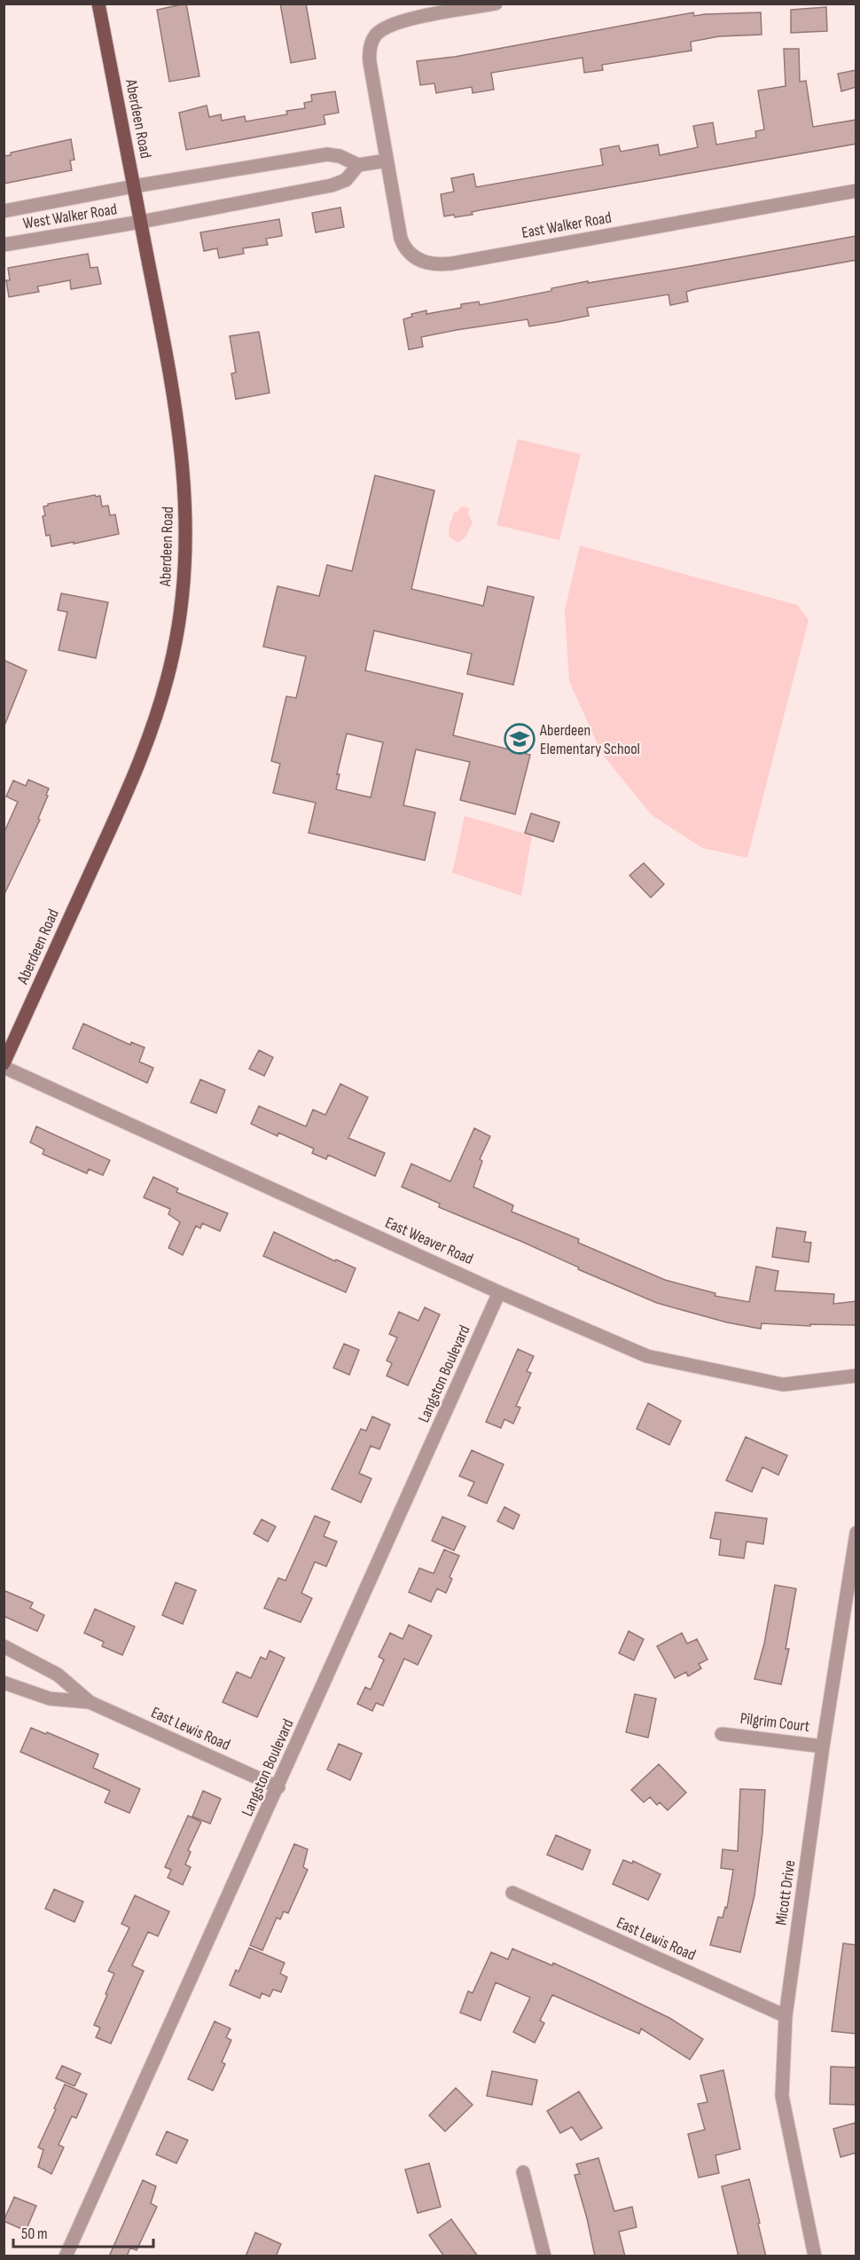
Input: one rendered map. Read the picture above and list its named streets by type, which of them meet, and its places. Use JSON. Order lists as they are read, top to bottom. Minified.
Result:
{"streets":{"main road":["Aberdeen Road"],"street":["West Walker Road","East Walker Road","East Weaver Road","Langston Boulevard","Pilgrim Court","East Lewis Road","Micott Drive"]},"crossings":[["Aberdeen Road","West Walker Road"],["Aberdeen Road","East Weaver Road"],["East Weaver Road","Langston Boulevard"],["Langston Boulevard","East Lewis Road"],["Pilgrim Court","Micott Drive"],["East Lewis Road","Micott Drive"]],"places":{"school or university":["Aberdeen Elementary School"]},"scale_bar":"50 m"}
